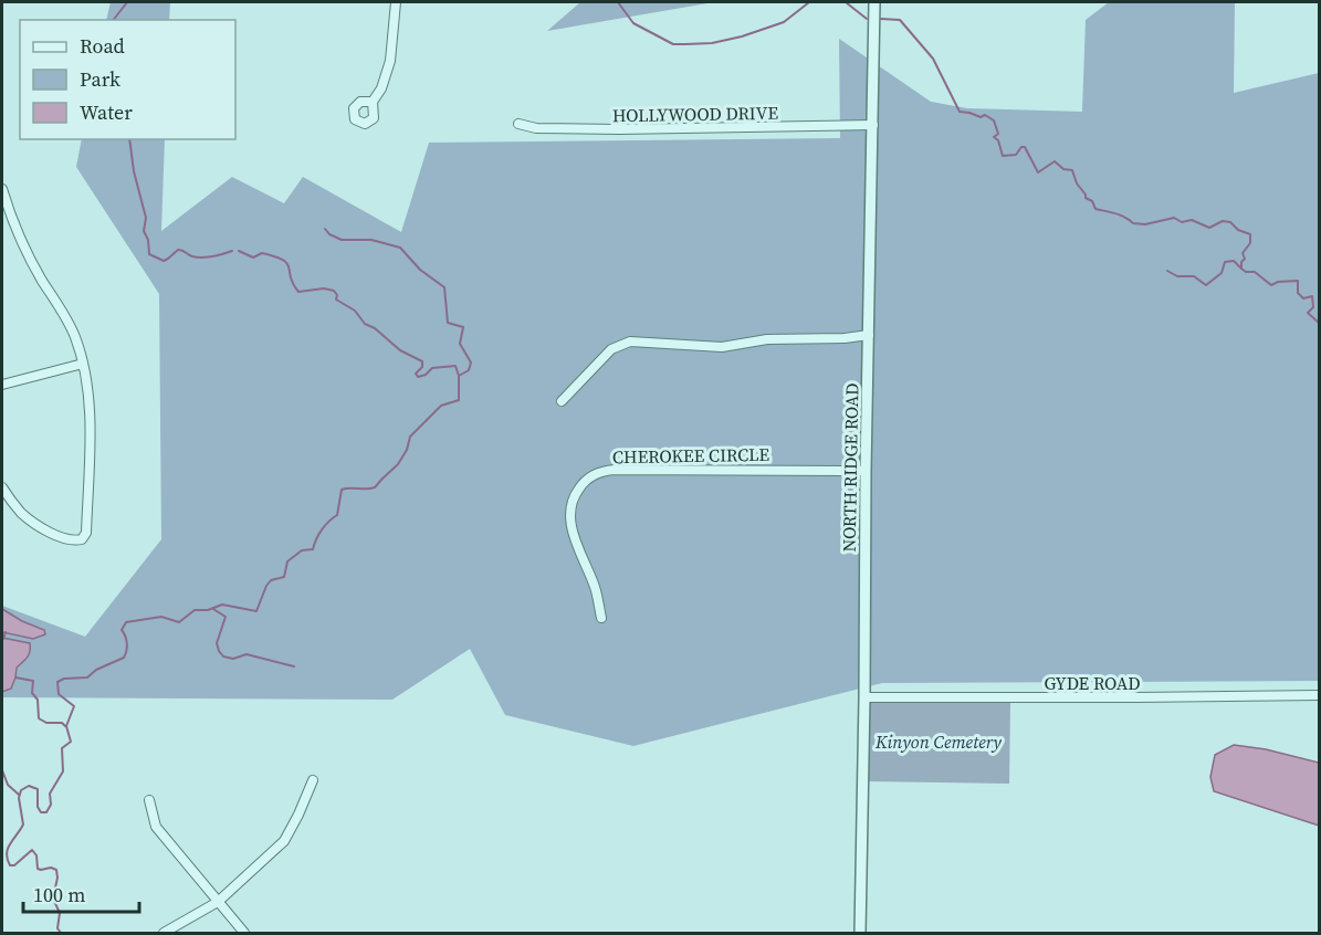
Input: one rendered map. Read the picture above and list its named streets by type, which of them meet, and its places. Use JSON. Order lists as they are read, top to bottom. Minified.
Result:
{"streets":{"street":["HOLLYWOOD DRIVE","CHEROKEE CIRCLE","NORTH RIDGE ROAD","GYDE ROAD"]},"crossings":[["HOLLYWOOD DRIVE","NORTH RIDGE ROAD"],["CHEROKEE CIRCLE","NORTH RIDGE ROAD"],["NORTH RIDGE ROAD","GYDE ROAD"]],"parks":["Kinyon Cemetery"],"legend":["Road","Park","Water"],"scale_bar":"100 m"}
